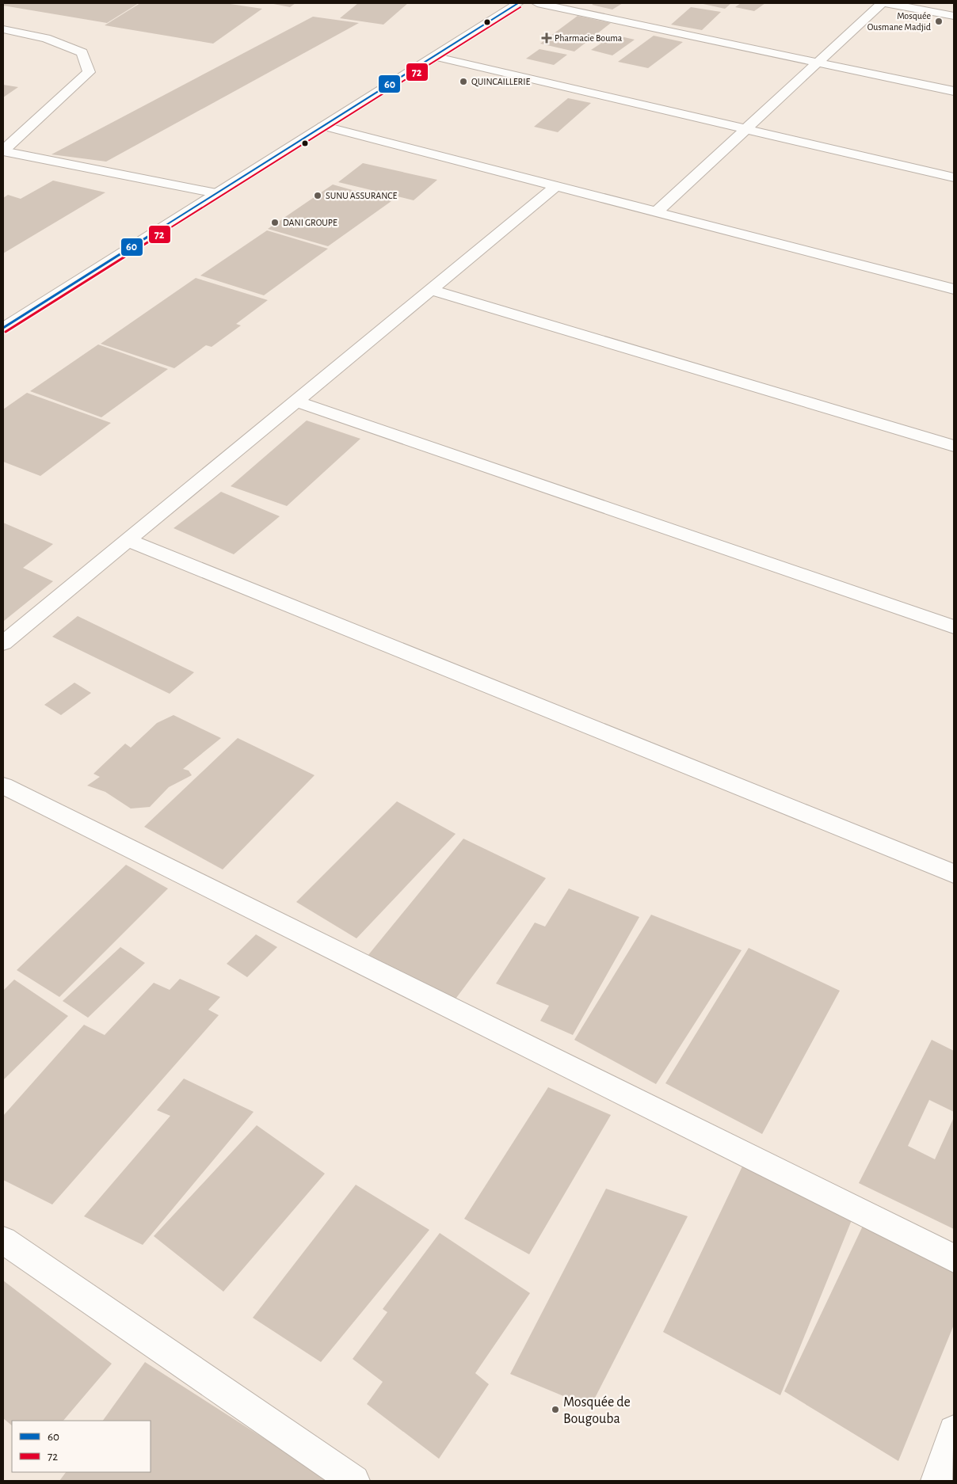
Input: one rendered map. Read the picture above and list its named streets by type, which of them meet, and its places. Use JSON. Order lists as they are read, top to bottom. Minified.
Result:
{"places":{"other":["Mosquée Ousmane Madjid","QUINCAILLERIE","SUNU ASSURANCE","DANI GROUPE","Mosquée de Bougouba"],"health":["Pharmacie Bouma"]},"lines":["transit line 60","transit line 72"],"legend":["60","72"]}
